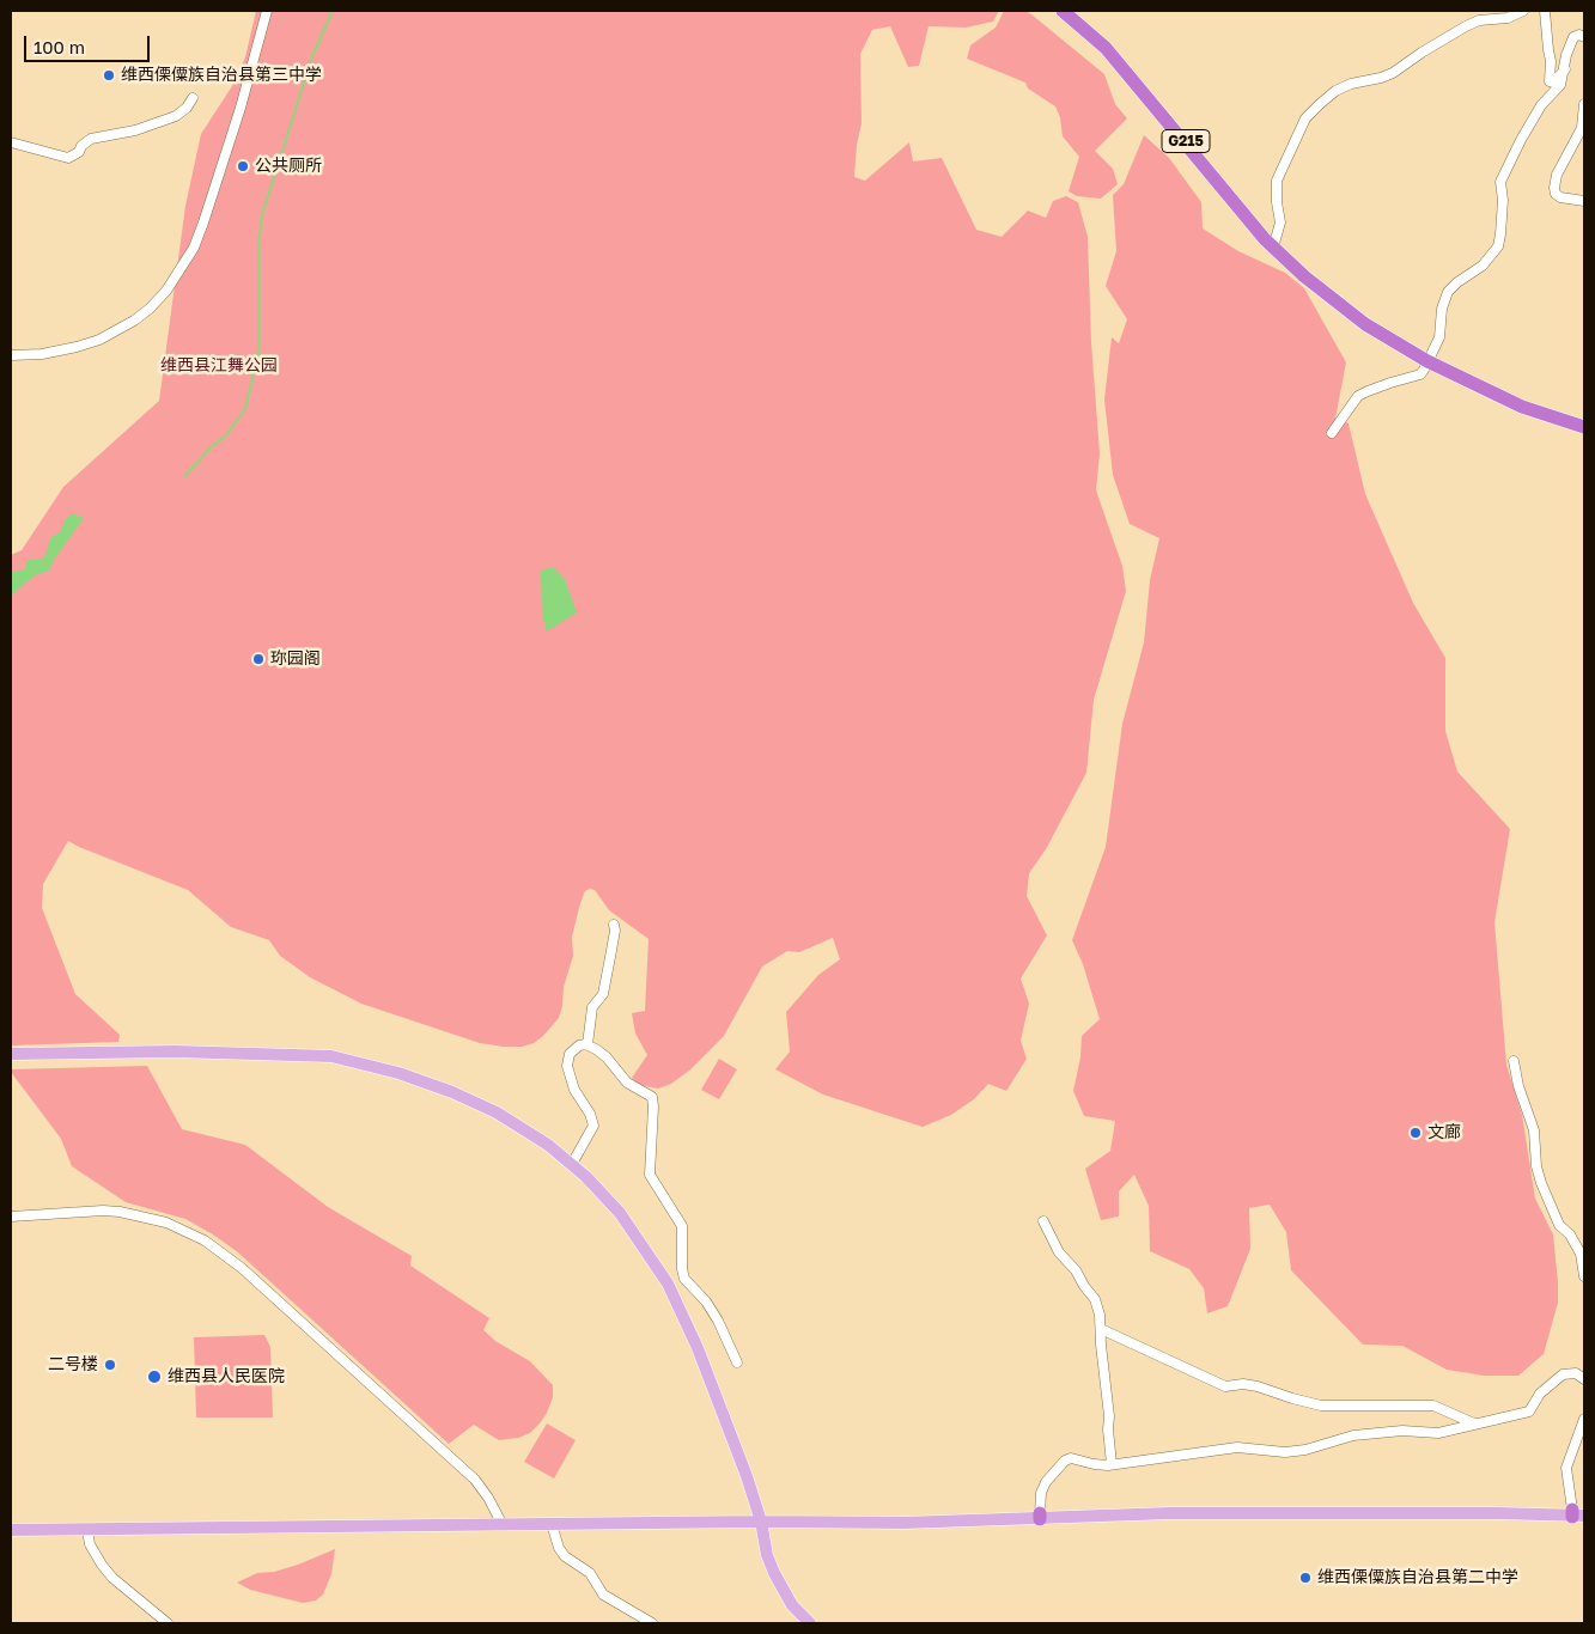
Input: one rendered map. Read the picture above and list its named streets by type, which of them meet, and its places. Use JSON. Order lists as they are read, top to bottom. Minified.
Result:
{"streets":{"highway":["G215"]},"parks":["维西县江舞公园"],"places":["维西傈僳族自治县第三中学","公共厕所","珎园阁","文廊","二号楼","维西县人民医院","维西傈僳族自治县第二中学"],"scale_bar":"100 m"}
